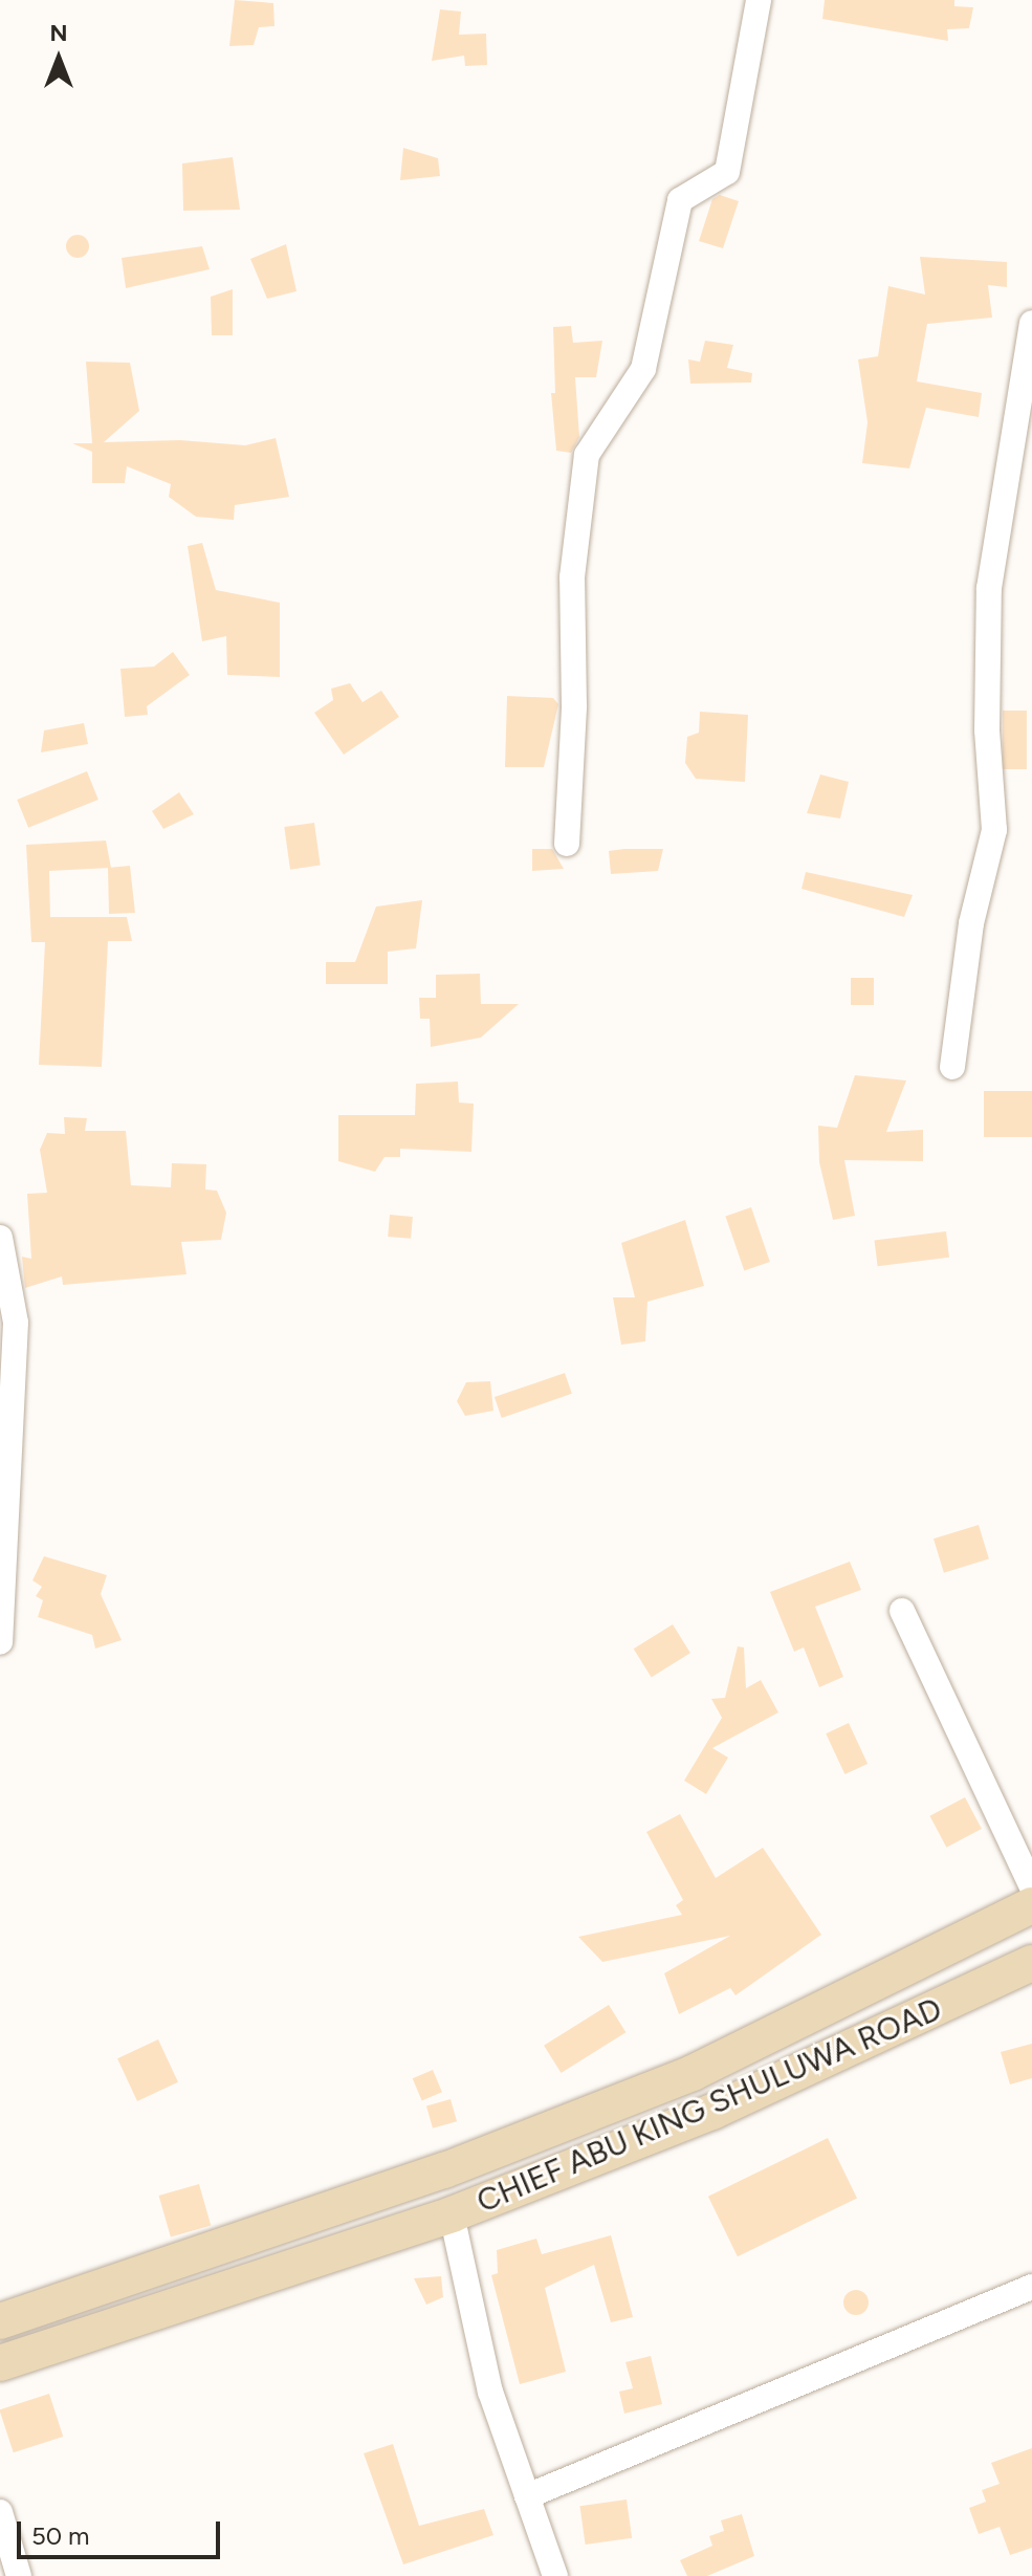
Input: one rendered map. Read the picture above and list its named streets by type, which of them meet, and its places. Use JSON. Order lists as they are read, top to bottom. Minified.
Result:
{"streets":{"street":["CHIEF ABU KING SHULUWA ROAD"]},"scale_bar":"50 m","north":"top"}
